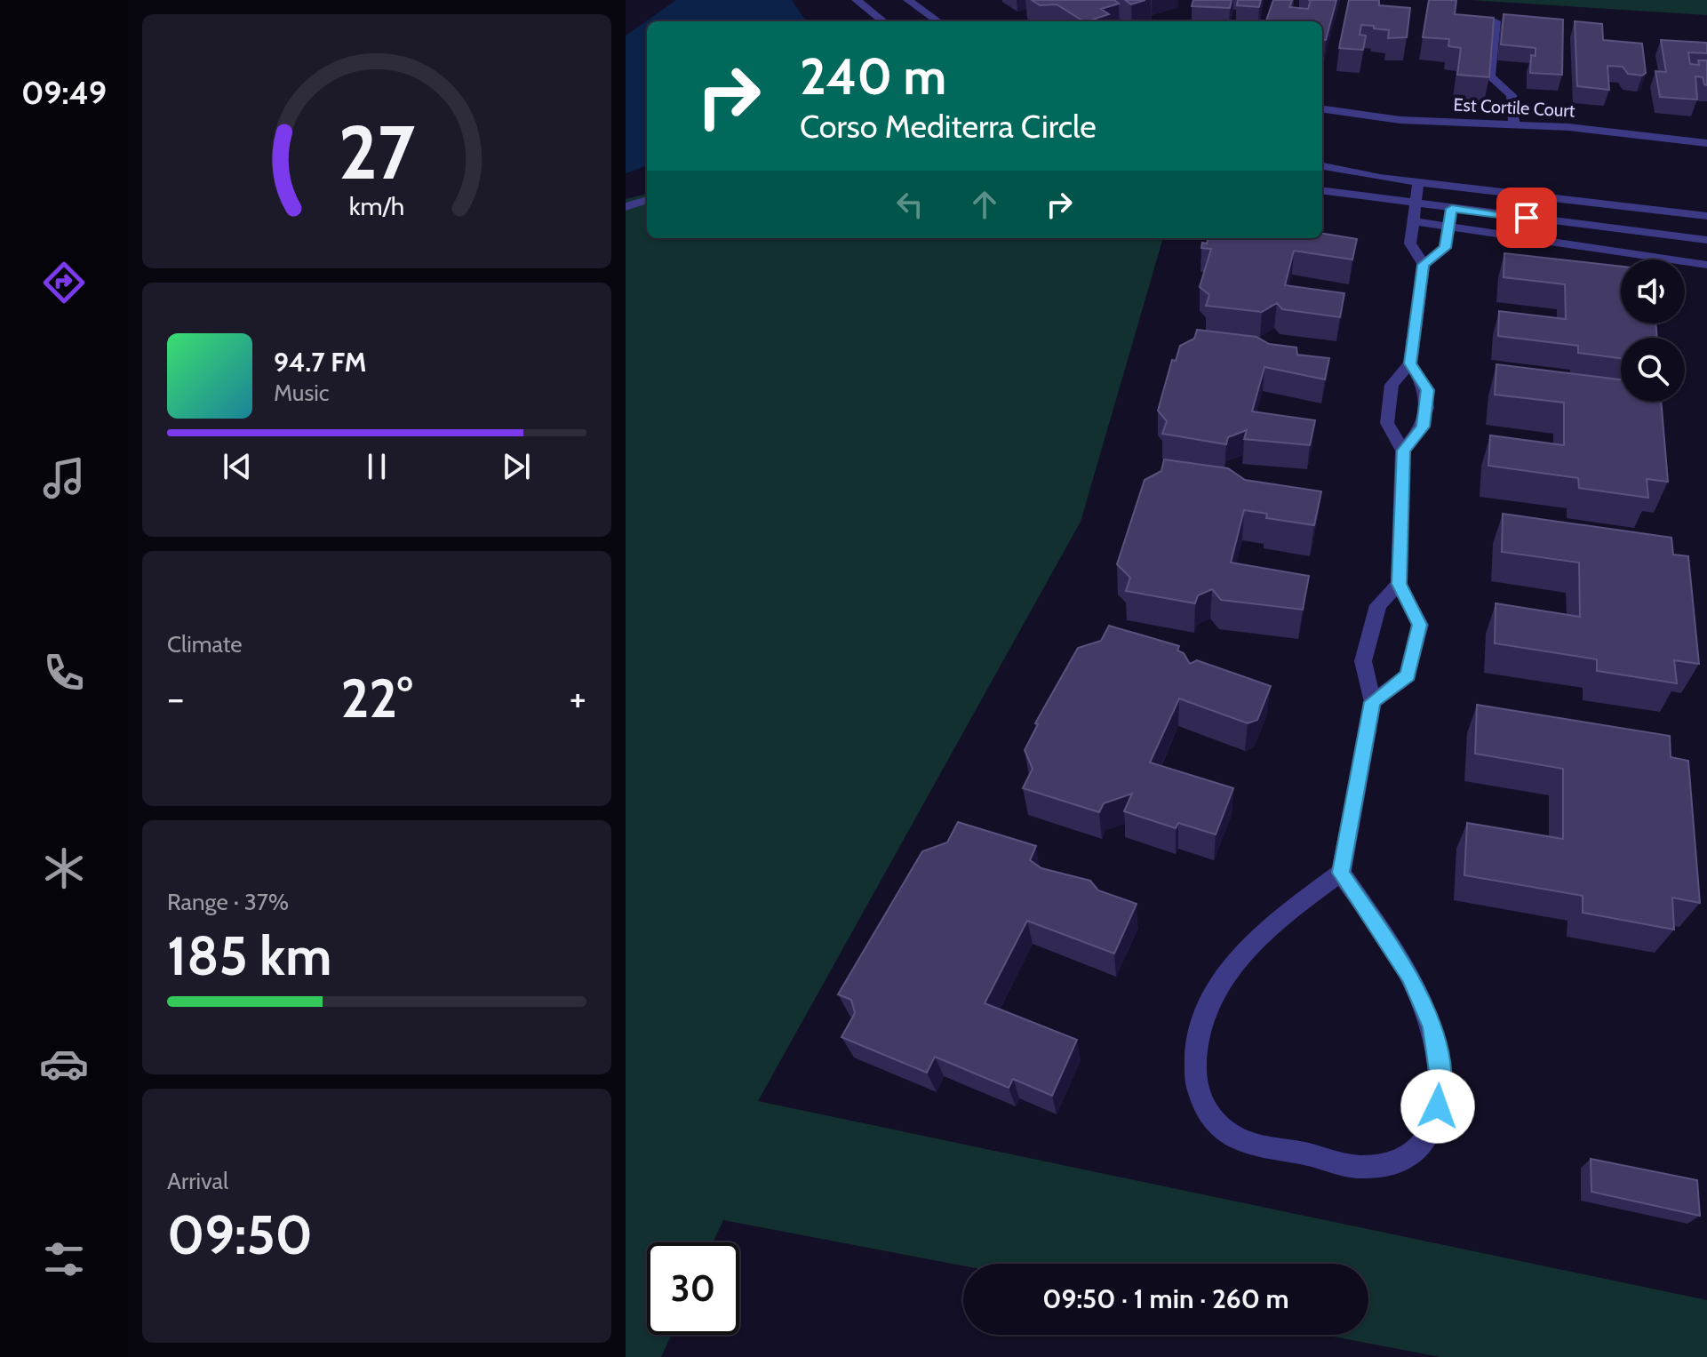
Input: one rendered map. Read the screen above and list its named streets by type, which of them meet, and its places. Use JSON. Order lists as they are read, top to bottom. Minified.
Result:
{"streets":{"street":["Est Cortile Court"]},"page":{"tabs":"09:49","turn":["240 m","Corso Mediterra Circle"],"song":["94.7 FM","Music"],"tile":["Climate",["Range · 37%","185 km"],["Arrival","09:50"]],"heat":["−","22°","+"],"limit":"30","trip":"09:50 · 1 min · 260 m","gauge":["27","km/h"]}}
